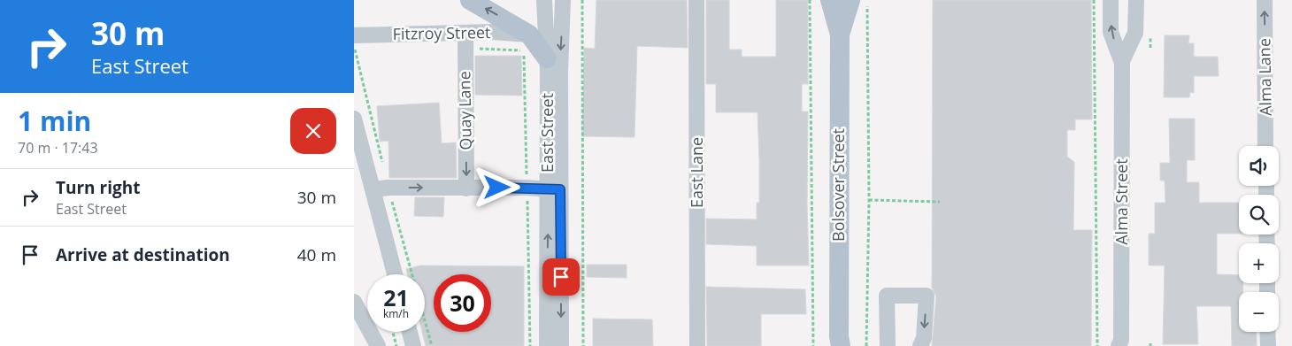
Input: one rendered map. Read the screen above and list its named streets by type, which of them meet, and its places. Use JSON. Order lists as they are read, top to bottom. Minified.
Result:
{"streets":{"main road":["Bolsover Street"],"street":["Fitzroy Street","Alma Lane","Quay Lane","East Street","East Lane","Alma Street"]},"crossings":[["Fitzroy Street","Quay Lane"]],"one_way":["Alma Lane"],"page":{"turn":["30 m","East Street"],"heading":["1 min","70 m · 17:43"],"map_buttons":["+","−"],"list":[{"name":"Turn right","note":"East Street","value":"30 m"},{"name":"Arrive at destination","value":"40 m"}],"speed":"21 km/h","limit":"30"}}
